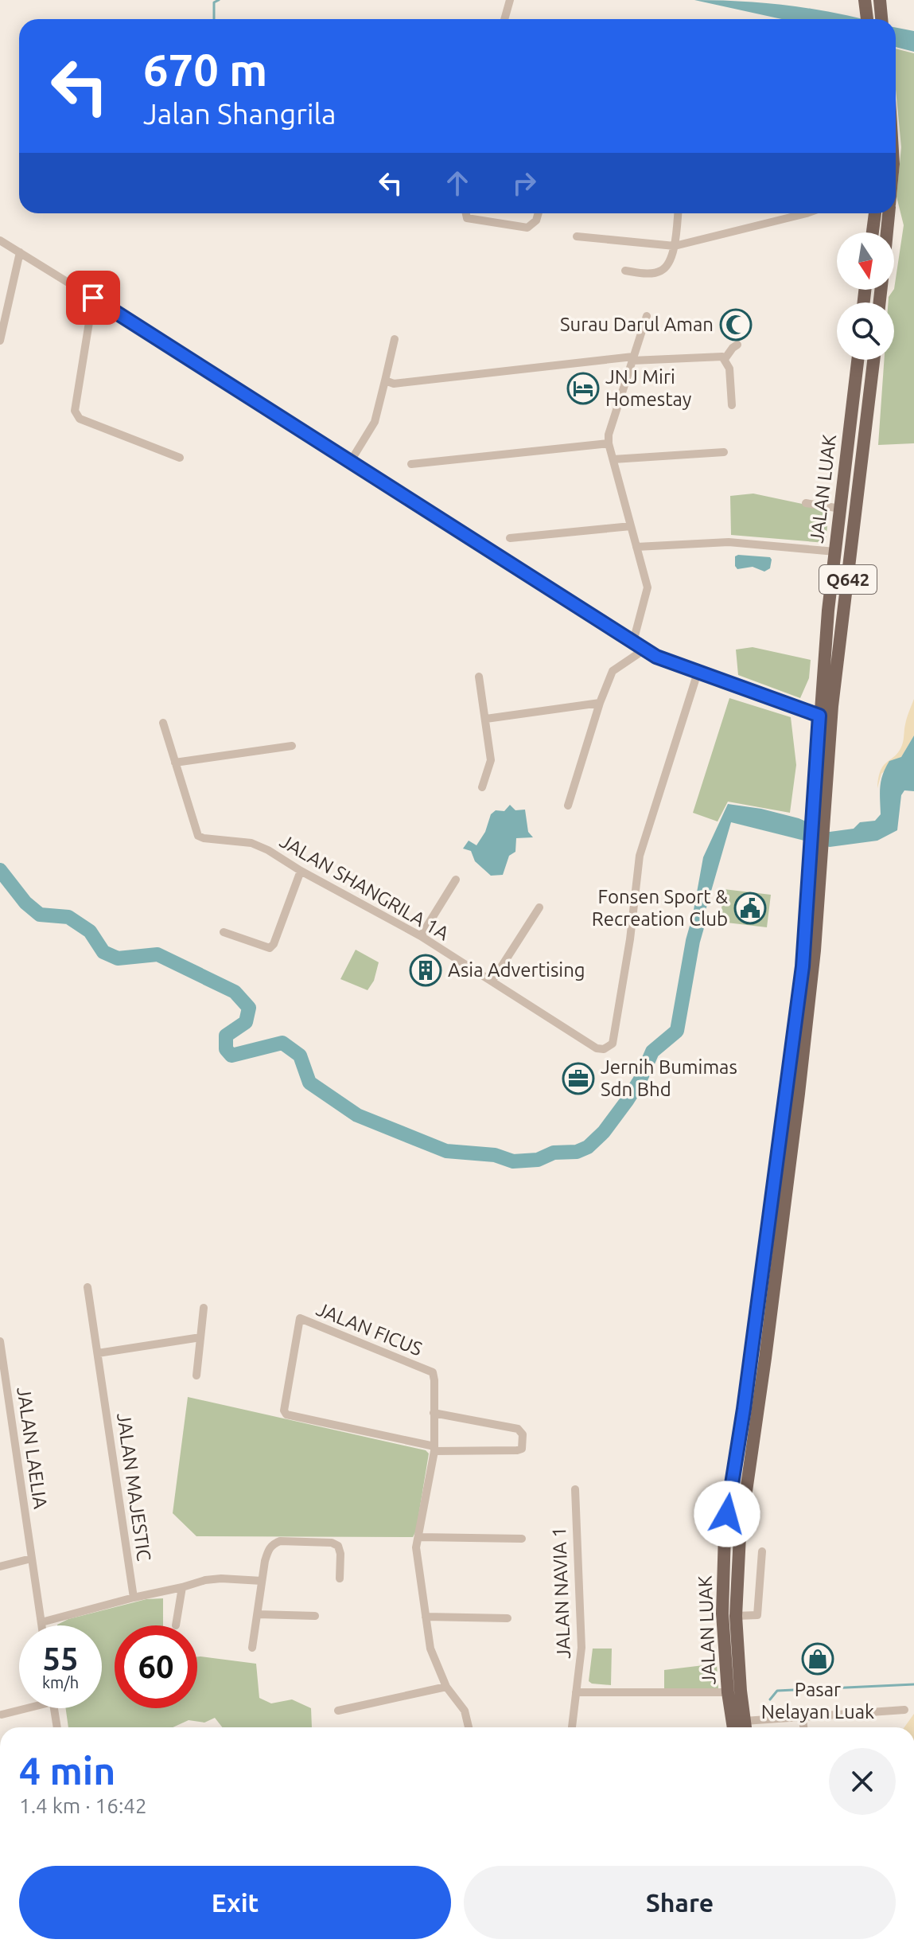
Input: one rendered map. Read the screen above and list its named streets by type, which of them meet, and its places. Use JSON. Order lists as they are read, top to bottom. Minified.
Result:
{"streets":{"main road":["JALAN LUAK","Q642"],"street":["JALAN SHANGRILA 1A","JALAN FICUS","JALAN LAELIA","JALAN MAJESTIC","JALAN NAVIA 1"]},"places":{"mosque":["Surau Darul Aman"],"hotel":["JNJ Miri Homestay"],"public building":["Fonsen Sport & Recreation Club"],"building":["Asia Advertising"],"office":["Jernih Bumimas Sdn Bhd"],"shop":["Pasar Nelayan Luak"]},"north":"bottom","page":{"turn":["670 m","Jalan Shangrila"],"speed":"55 km/h","limit":"60","heading":["4 min","1.4 km · 16:42"],"buttons":["Exit","Share"]}}
